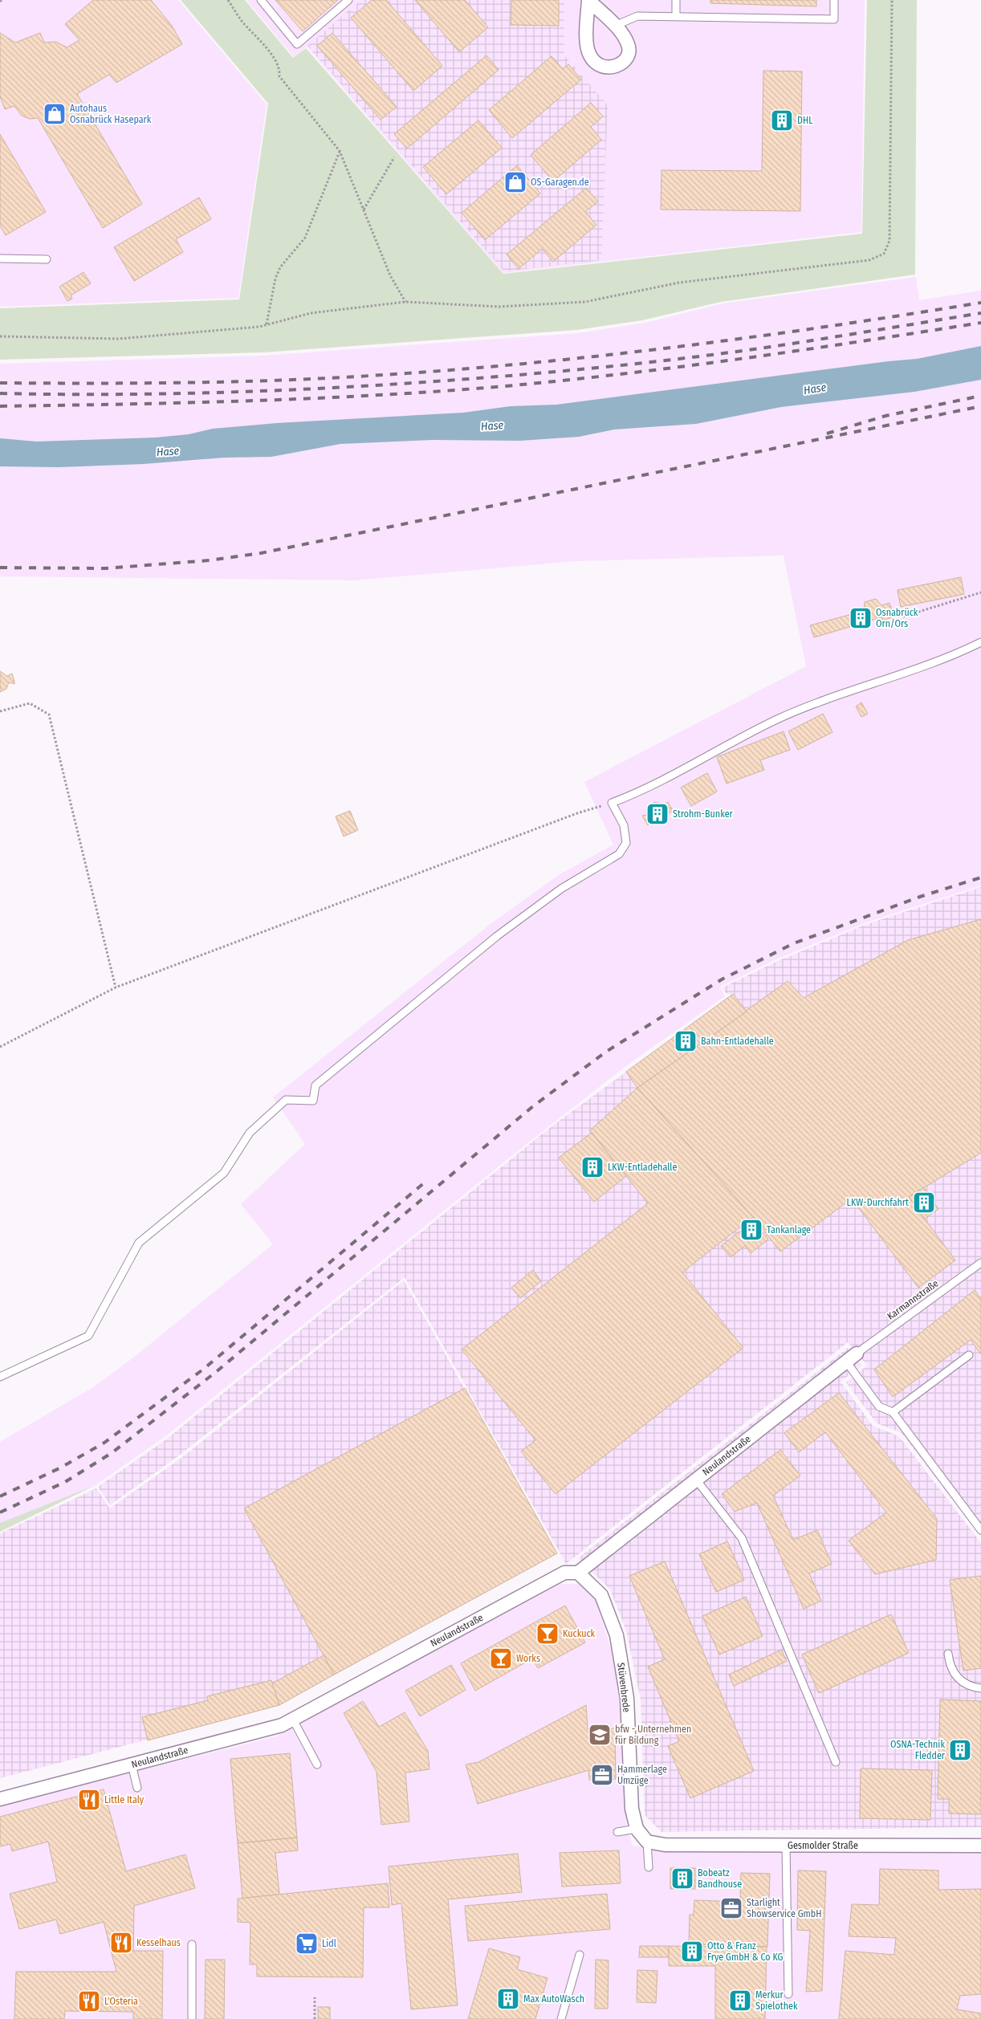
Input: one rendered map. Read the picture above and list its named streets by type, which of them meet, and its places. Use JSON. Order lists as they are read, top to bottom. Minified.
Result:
{"streets":{"street":["Neulandstraße","Stüvenbrede","Gesmolder Straße"],"lane":["Karmannstraße"]},"crossings":[["Karmannstraße","Neulandstraße"],["Neulandstraße","Stüvenbrede"],["Stüvenbrede","Gesmolder Straße"]],"water":["Hase"],"places":{"shop":["Autohaus Osnabrück Hasepark","OS-Garagen.de"],"building":["DHL","Osnabrück Orn/Ors","Strohm-Bunker","Bahn-Entladehalle","LKW-Entladehalle","LKW-Durchfahrt","Tankanlage","OSNA-Technik Fledder","Bobeatz Bandhouse","Otto & Franz Frye GmbH & Co KG","Max AutoWasch","Merkur Spielothek"],"bar":["Kuckuck","Works"],"school or university":["bfw - Unternehmen für Bildung"],"office":["Hammerlage Umzüge","Starlight Showservice GmbH"],"restaurant":["Little Italy","Kesselhaus","L'Osteria"],"supermarket":["Lidl"]}}
